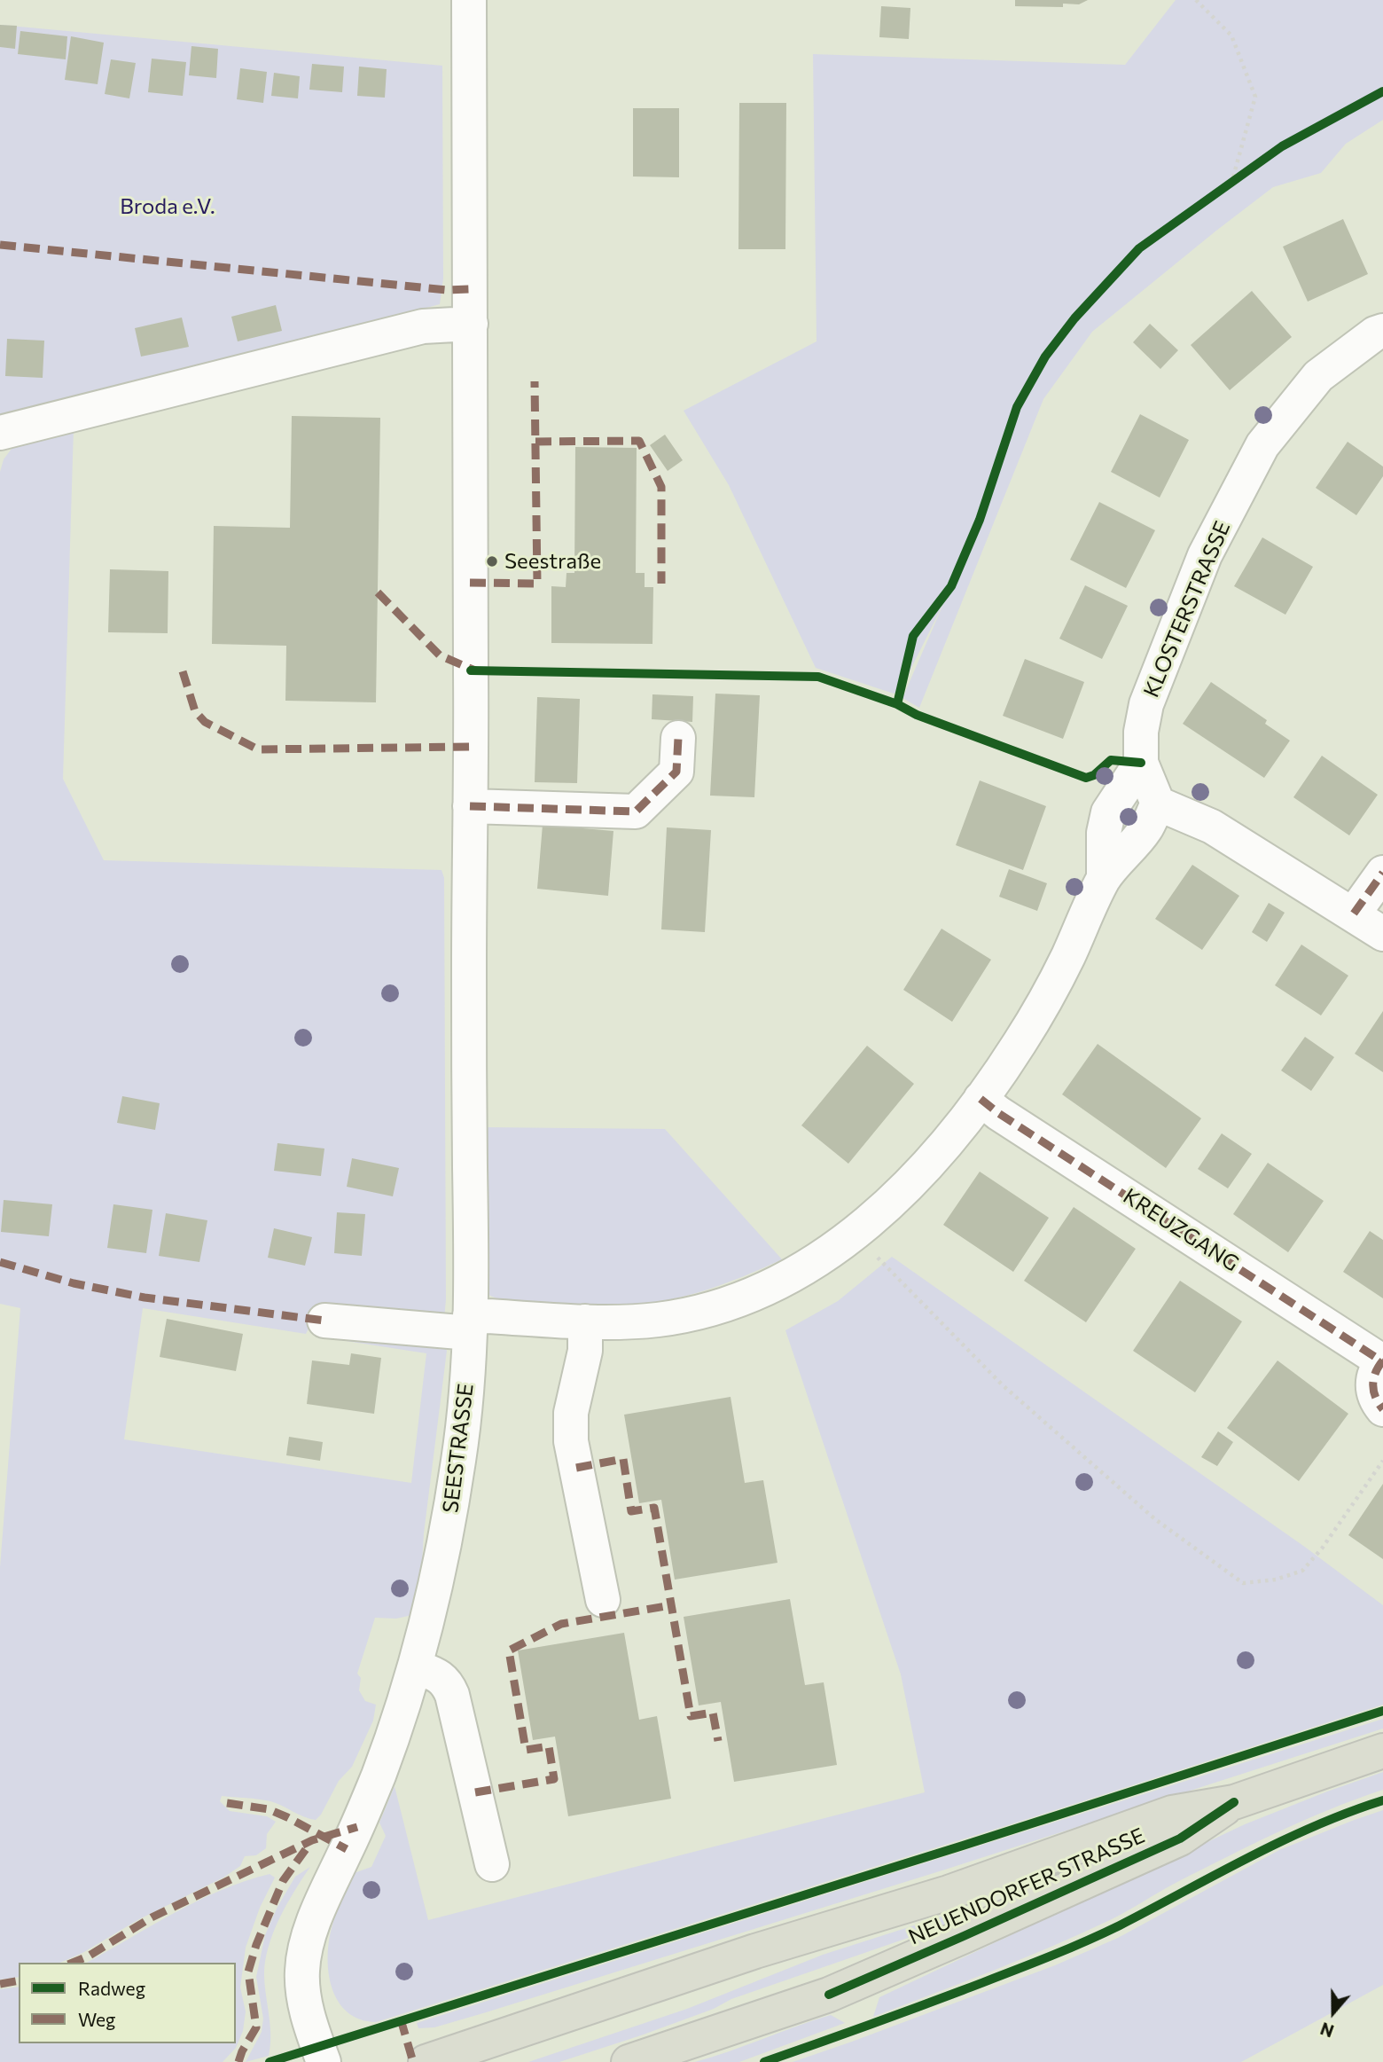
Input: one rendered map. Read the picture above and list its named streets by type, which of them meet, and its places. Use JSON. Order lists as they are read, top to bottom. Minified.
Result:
{"streets":{"main road":["NEUENDORFER STRASSE"],"street":["KLOSTERSTRASSE","KREUZGANG","SEESTRASSE"]},"parks":["Broda e.V."],"places":["Seestraße"],"legend":["Radweg","Weg"],"north":"bottom"}
